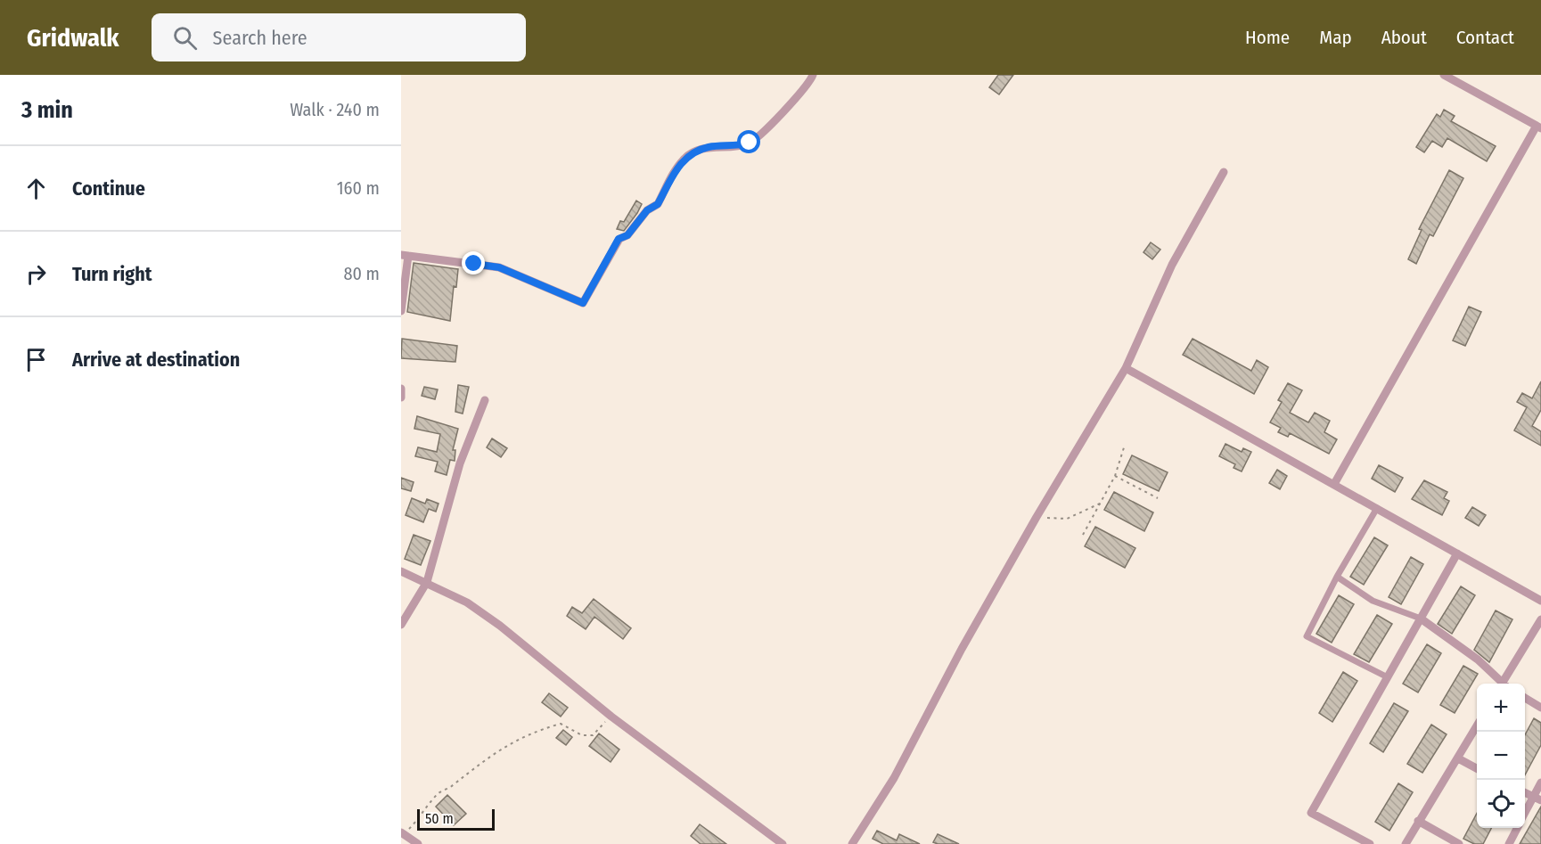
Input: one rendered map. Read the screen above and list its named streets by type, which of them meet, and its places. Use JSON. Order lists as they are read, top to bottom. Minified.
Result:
{"scale_bar":"50 m","page":{"header":"Gridwalk","search":"Search here","nav":["Home","Map","About","Contact"],"heading":["3 min","Walk · 240 m"],"list":[["Continue","160 m"],["Turn right","80 m"],"Arrive at destination"],"map_buttons":["+","−"],"scale":"50 m"}}
